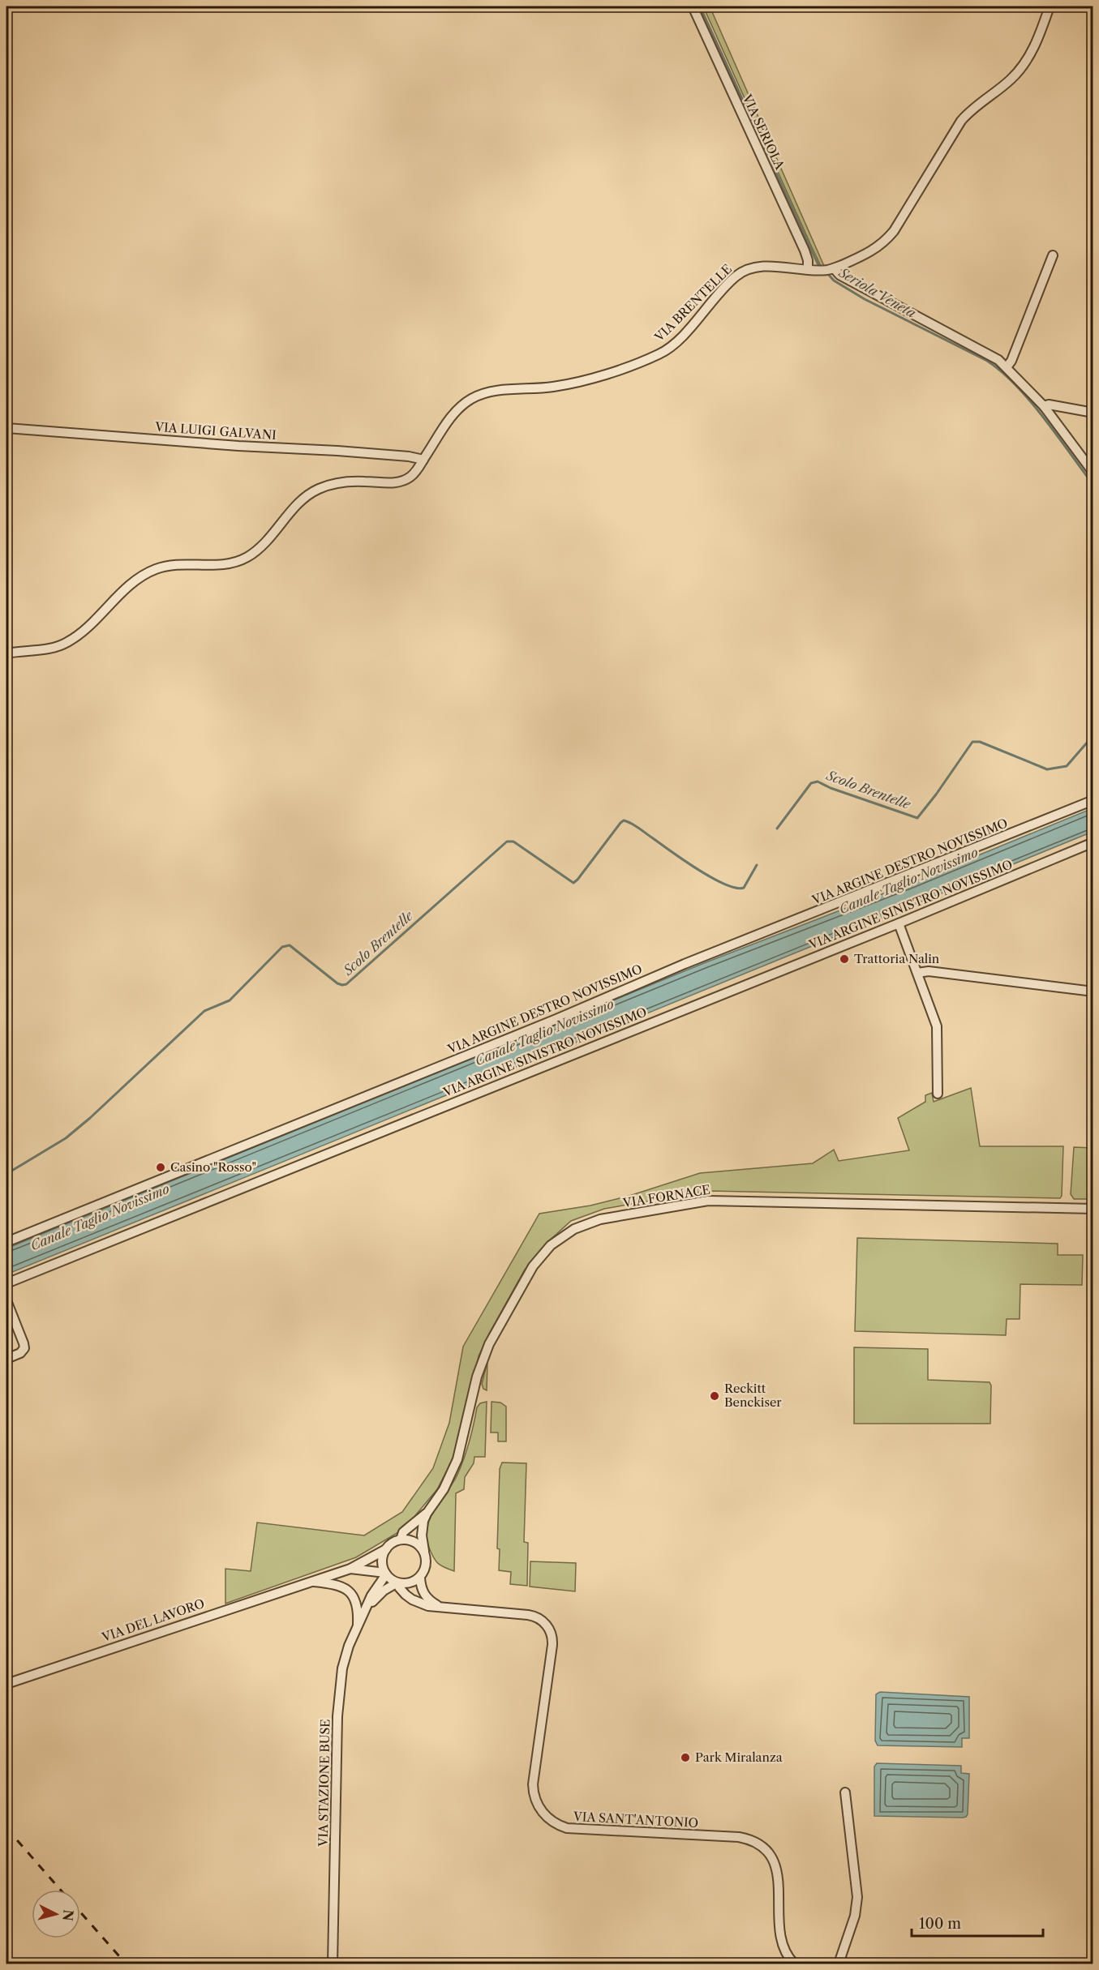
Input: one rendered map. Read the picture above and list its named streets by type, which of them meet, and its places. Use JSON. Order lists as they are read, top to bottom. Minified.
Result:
{"streets":{"street":["VIA SERIOLA","VIA BRENTELLE","VIA LUIGI GALVANI","VIA ARGINE DESTRO NOVISSIMO","VIA ARGINE SINISTRO NOVISSIMO","VIA FORNACE","VIA DEL LAVORO","VIA STAZIONE BUSE","VIA SANT'ANTONIO"]},"crossings":[["VIA SERIOLA","VIA BRENTELLE"],["VIA BRENTELLE","VIA LUIGI GALVANI"],["VIA FORNACE","VIA DEL LAVORO"],["VIA FORNACE","VIA STAZIONE BUSE"],["VIA FORNACE","VIA SANT'ANTONIO"],["VIA DEL LAVORO","VIA STAZIONE BUSE"],["VIA DEL LAVORO","VIA SANT'ANTONIO"],["VIA STAZIONE BUSE","VIA SANT'ANTONIO"]],"water":["Seriola Veneta","Scolo Brentelle","Canale Taglio Novissimo"],"places":["Trattoria Nalin","Casino \"Rosso\"","Reckitt Benckiser","Park Miralanza"],"scale_bar":"100 m","north":"right"}
